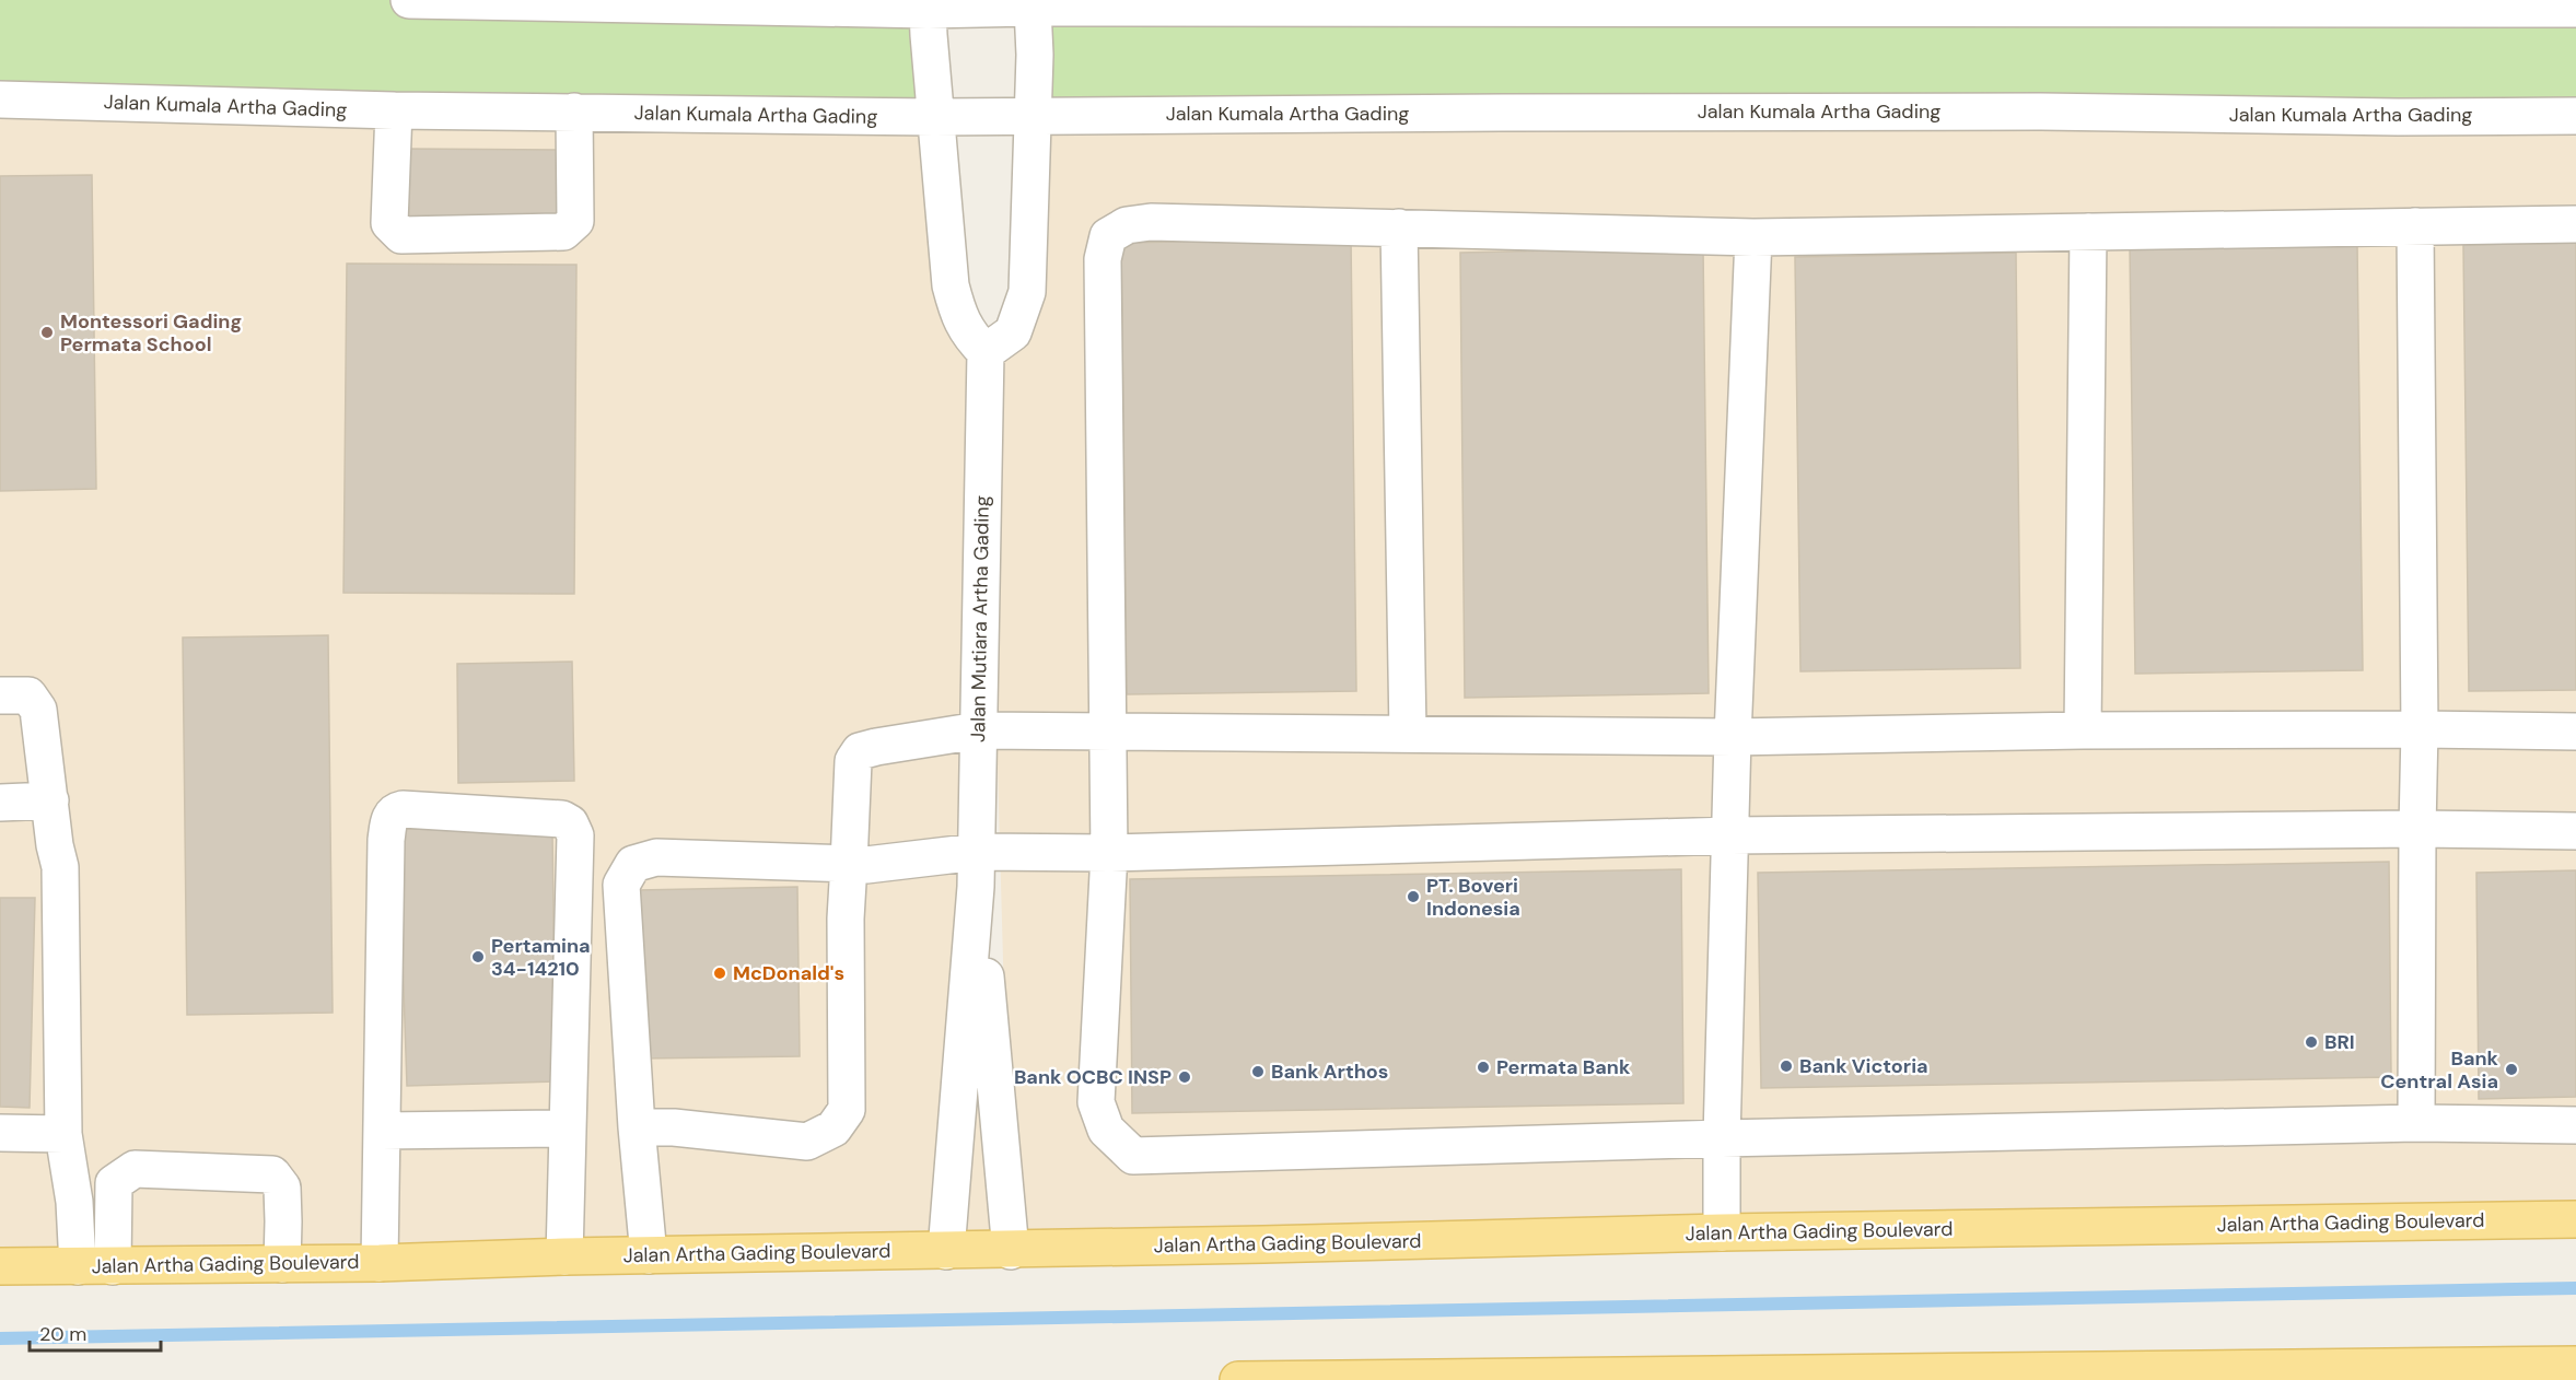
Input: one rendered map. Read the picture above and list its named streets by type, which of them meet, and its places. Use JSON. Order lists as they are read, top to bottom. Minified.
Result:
{"streets":{"main road":["Jalan Artha Gading Boulevard"],"street":["Jalan Kumala Artha Gading","Jalan Mutiara Artha Gading"]},"crossings":[["Jalan Mutiara Artha Gading","Jalan Artha Gading Boulevard"]],"places":["Montessori Gading Permata School","PT. Boveri Indonesia","Pertamina 34-14210","McDonald's","BRI","Bank Victoria","Permata Bank","Bank Central Asia","Bank Arthos","Bank OCBC INSP"],"scale_bar":"20 m"}
